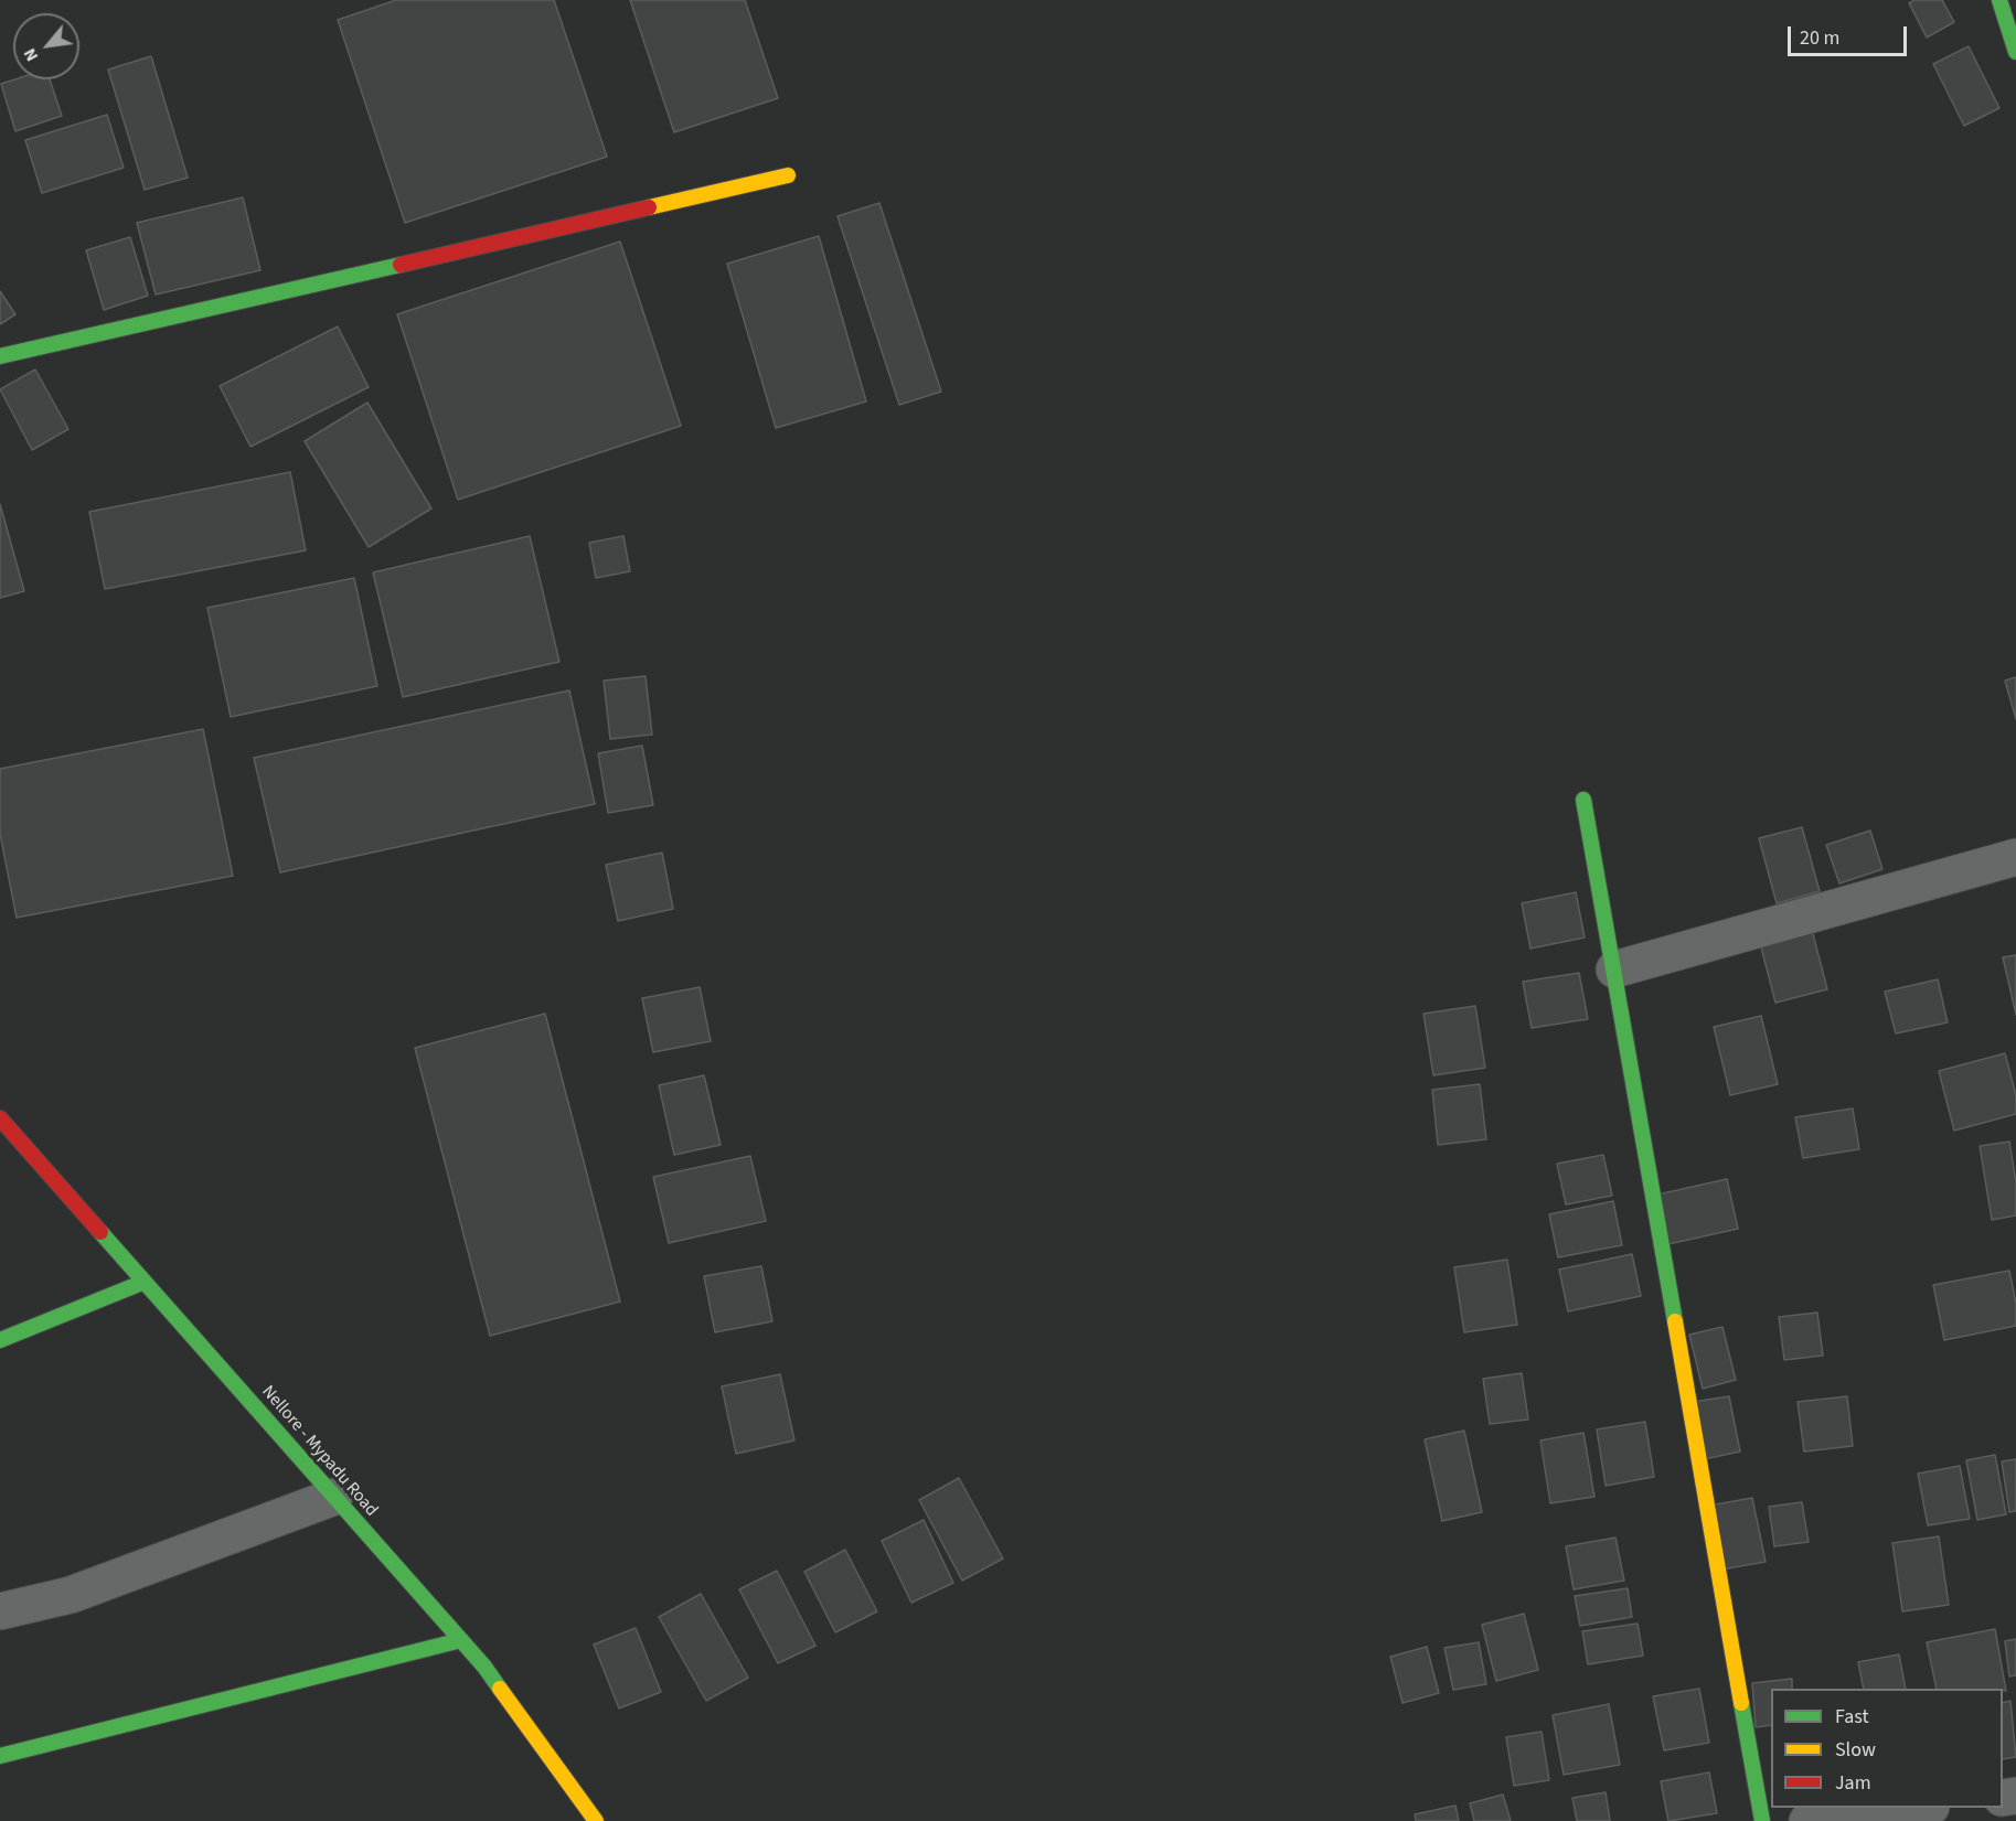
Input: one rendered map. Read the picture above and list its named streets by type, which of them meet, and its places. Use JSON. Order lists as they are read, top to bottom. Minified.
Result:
{"streets":{"street":["Nellore - Mypadu Road"]},"legend":["Fast","Slow","Jam"],"scale_bar":"20 m","north":"bottom left"}
